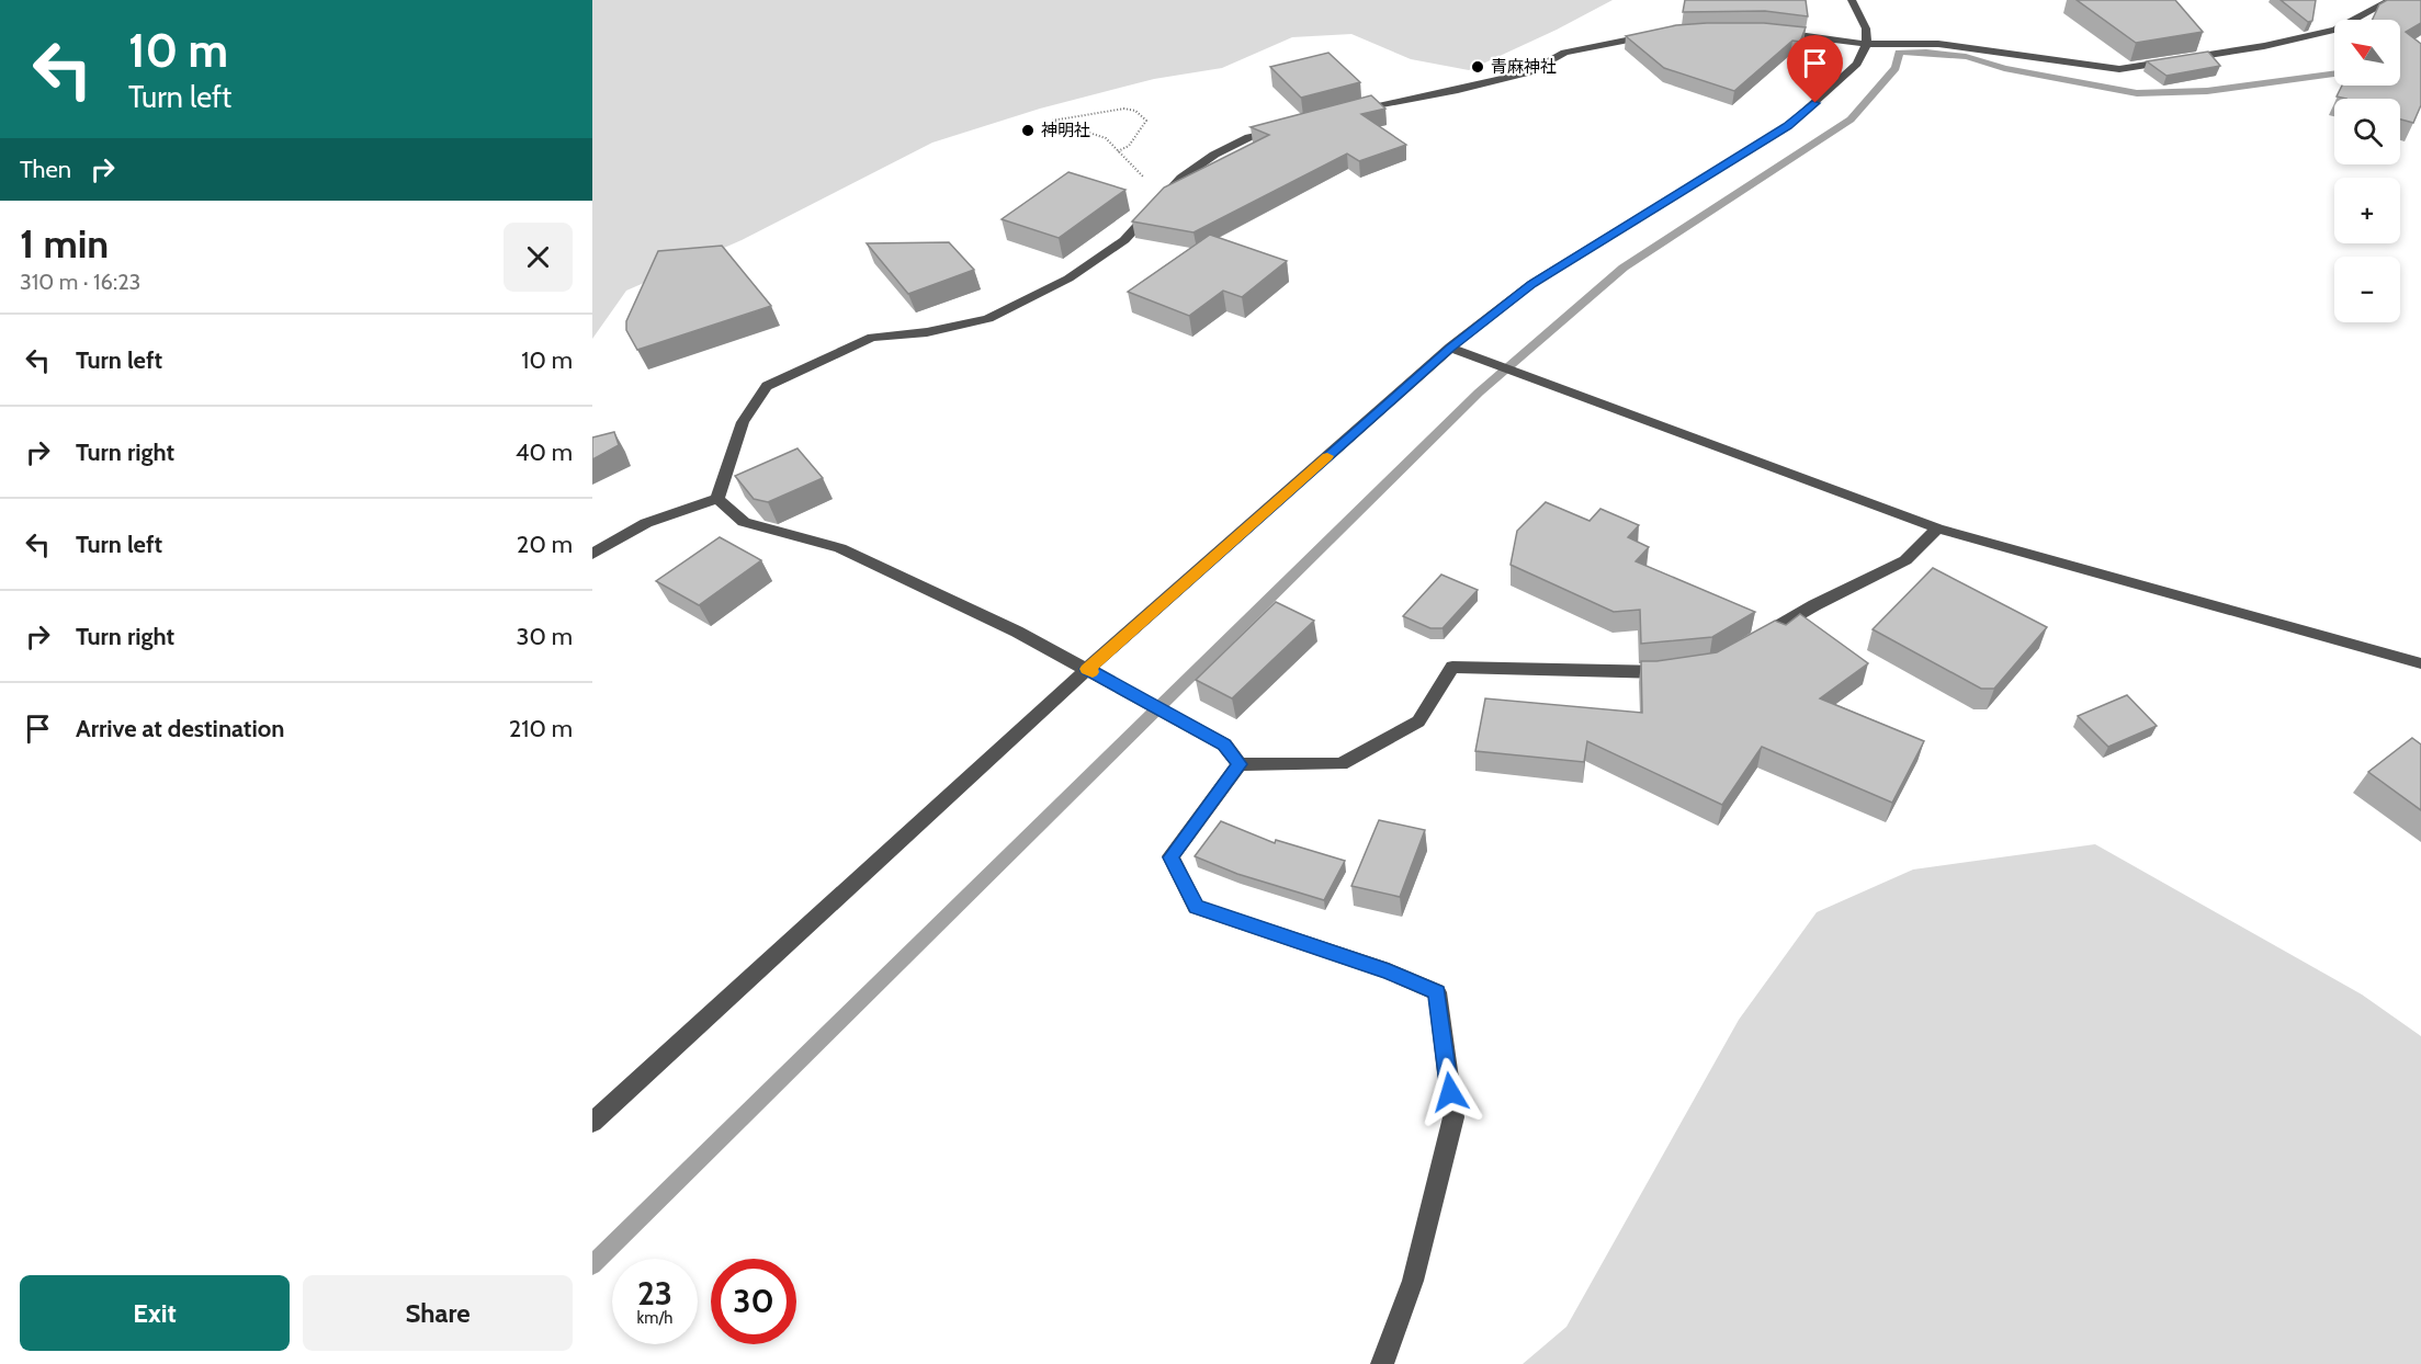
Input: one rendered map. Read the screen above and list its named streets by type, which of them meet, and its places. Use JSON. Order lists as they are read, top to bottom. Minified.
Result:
{"places":["青麻神社","神明社"],"north":"top left","page":{"turn":["10 m","Turn left"],"map_buttons":["+","−"],"then":"Then","heading":["1 min","310 m · 16:23"],"list":[{"name":"Turn left","value":"10 m"},{"name":"Turn right","value":"40 m"},{"name":"Turn left","value":"20 m"},{"name":"Turn right","value":"30 m"},{"name":"Arrive at destination","value":"210 m"}],"speed":"23 km/h","limit":"30","buttons":["Exit","Share"]}}
